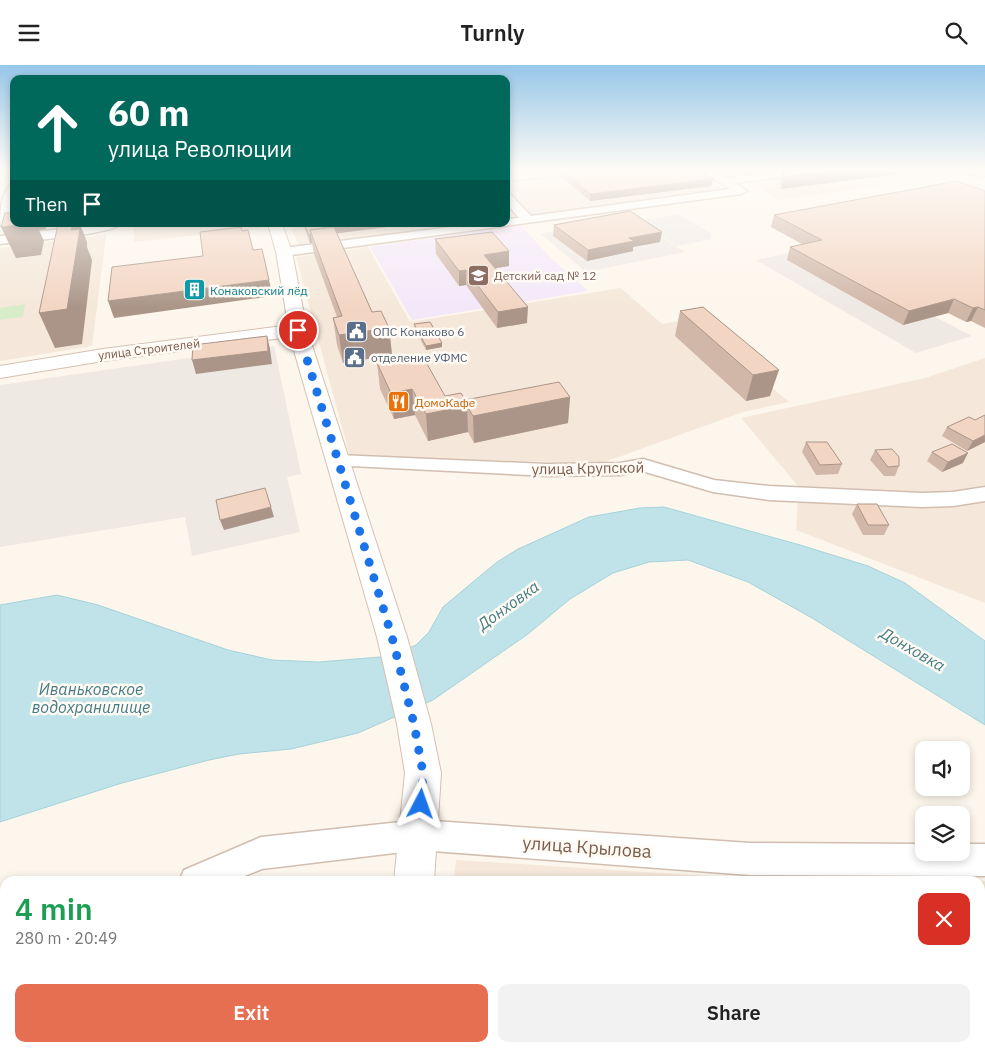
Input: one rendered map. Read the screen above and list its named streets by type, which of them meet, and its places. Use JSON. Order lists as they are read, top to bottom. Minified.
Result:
{"streets":{"main road":["улица Строителей"],"street":["улица Крупской","улица Крылова"]},"water":["Донховка","Иваньковское водохранилище"],"places":{"school or university":["Детский сад № 12"],"building":["Конаковский лёд"],"public building":["ОПС Конаково 6","отделение УФМС"],"restaurant":["ДомоКафе"]},"page":{"header":"Turnly","turn":["60 m","улица Революции"],"then":"Then","heading":["4 min","280 m · 20:49"],"buttons":["Exit","Share"]}}
